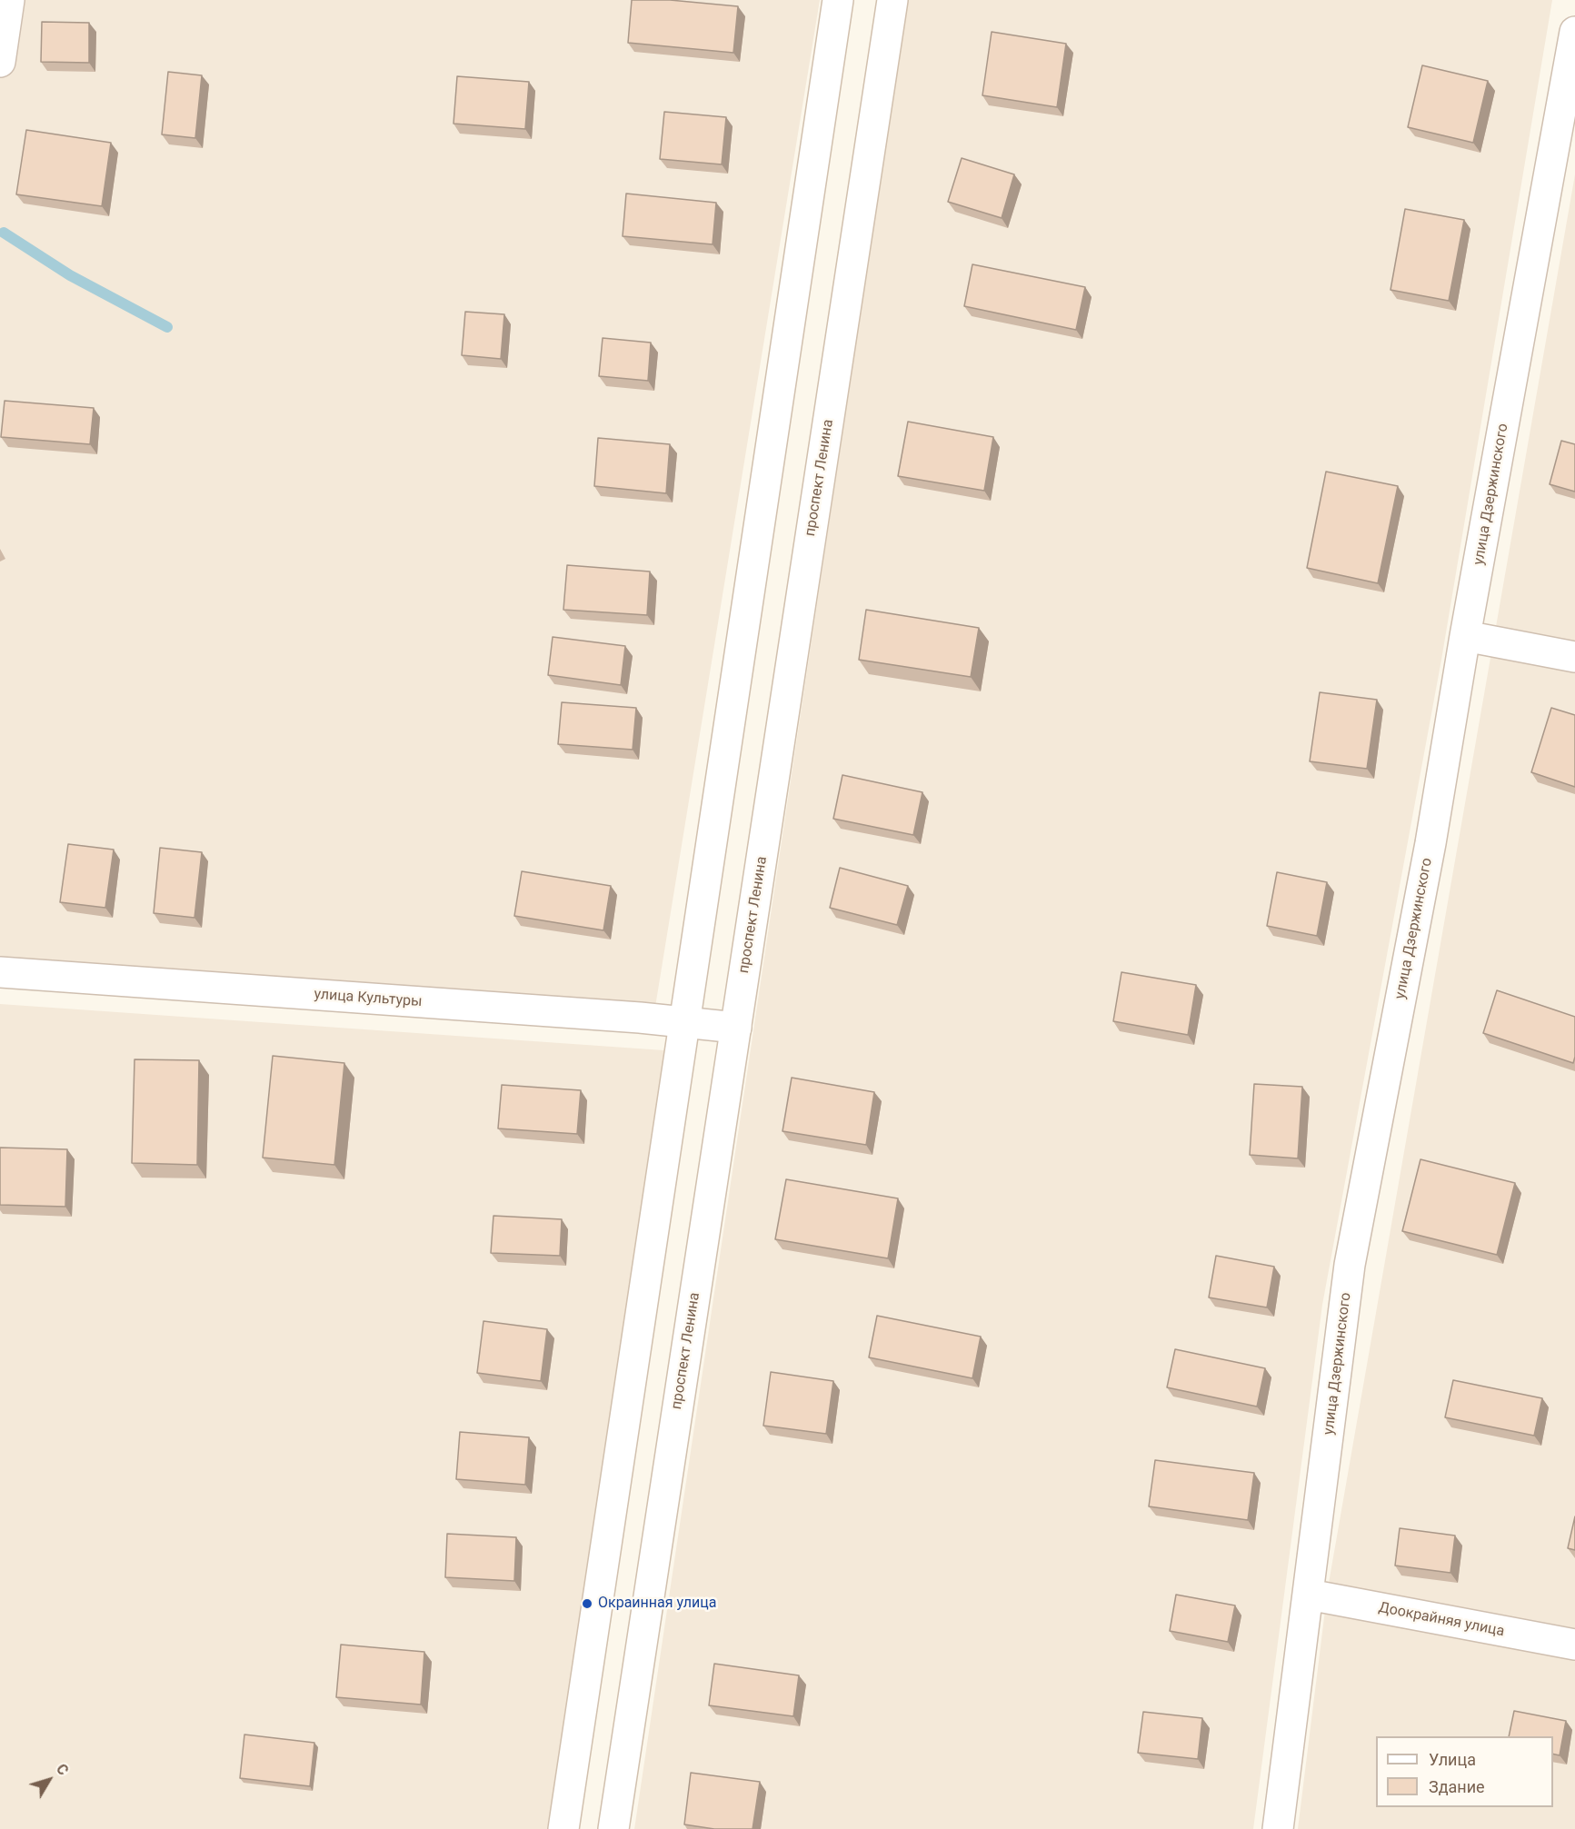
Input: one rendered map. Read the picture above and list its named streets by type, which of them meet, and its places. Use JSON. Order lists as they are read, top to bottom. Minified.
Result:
{"streets":{"main road":["проспект Ленина","улица Дзержинского","улица Культуры","Доокрайняя улица"]},"crossings":[["проспект Ленина","улица Культуры"],["улица Дзержинского","Доокрайняя улица"]],"places":["Окраинная улица"],"legend":["Улица","Здание"],"north":"top right"}
